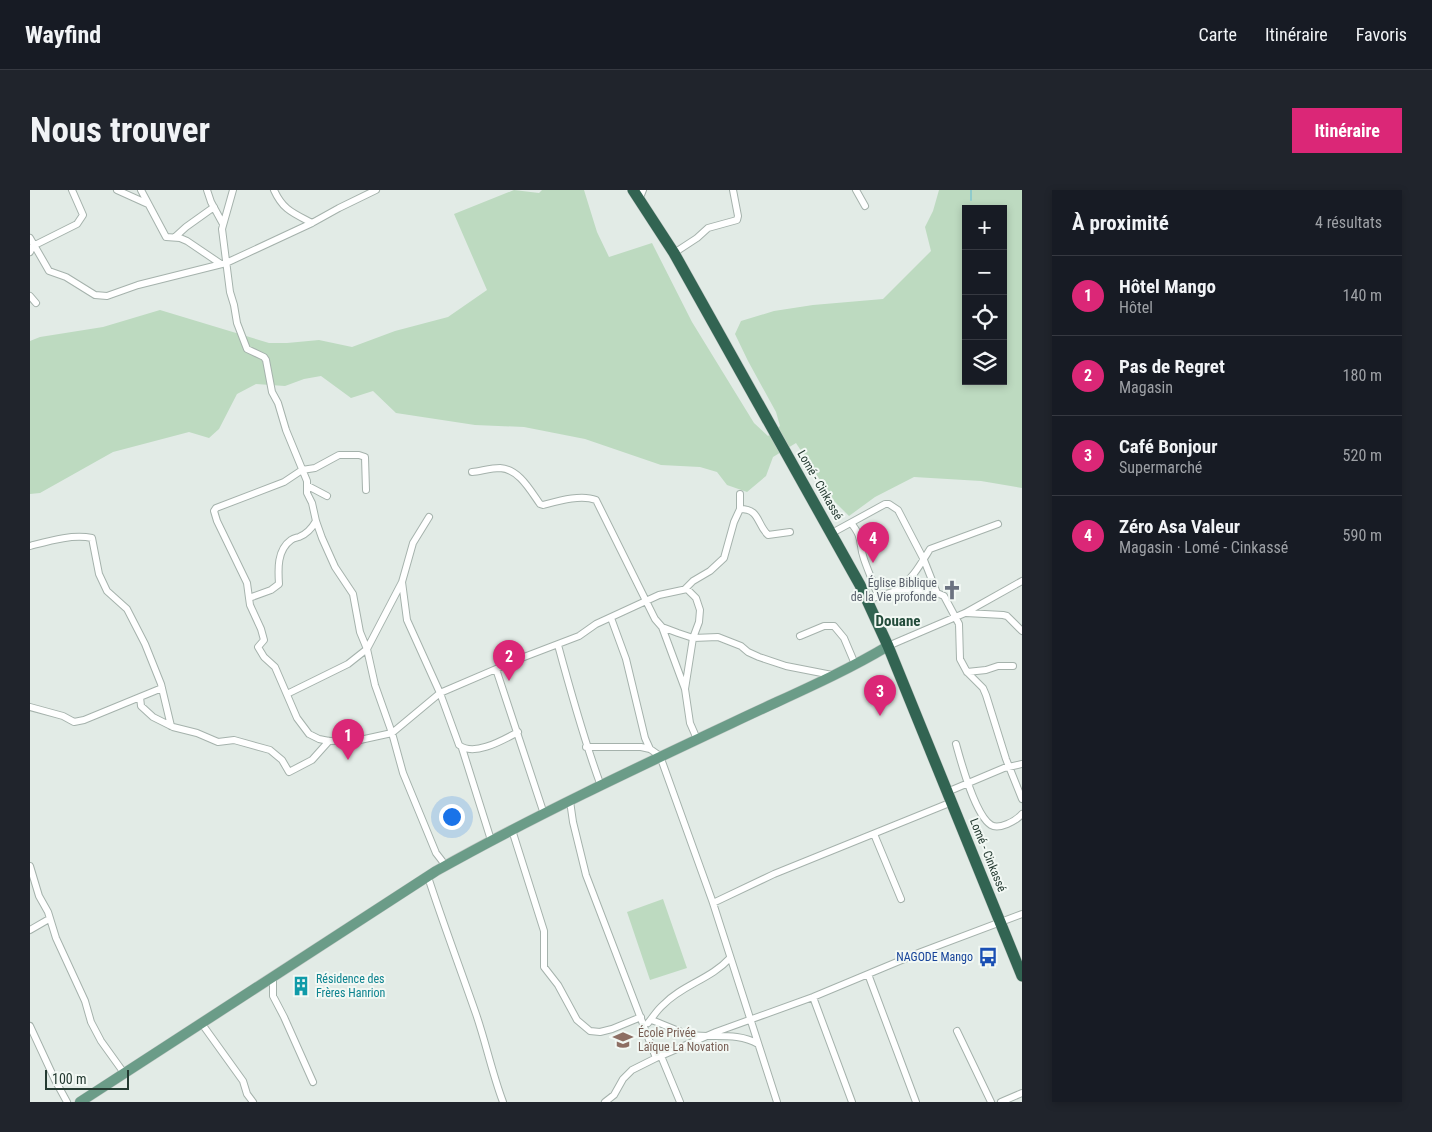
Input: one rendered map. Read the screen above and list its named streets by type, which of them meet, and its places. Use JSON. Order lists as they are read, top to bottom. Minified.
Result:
{"streets":{"highway":["Lomé - Cinkassé"]},"districts":["Douane"],"places":{"church":["Église Biblique de la Vie profonde"],"bus stop":["NAGODE Mango"],"building":["Résidence des Frères Hanrion"],"school or university":["École Privée Laïque La Novation"]},"scale_bar":"100 m","page":{"header":"Wayfind","nav":["Carte","Itinéraire","Favoris"],"buttons":"Itinéraire","title":"Nous trouver","heading":["À proximité","4 résultats"],"map_buttons":["+","−"],"list":[{"mark":"1","name":"Hôtel Mango","note":"Hôtel","value":"140 m"},{"mark":"2","name":"Pas de Regret","note":"Magasin","value":"180 m"},{"mark":"3","name":"Café Bonjour","note":"Supermarché","value":"520 m"},{"mark":"4","name":"Zéro Asa Valeur","note":"Magasin · Lomé - Cinkassé","value":"590 m"}],"pins":["4","2","3","1"],"scale":"100 m"}}
